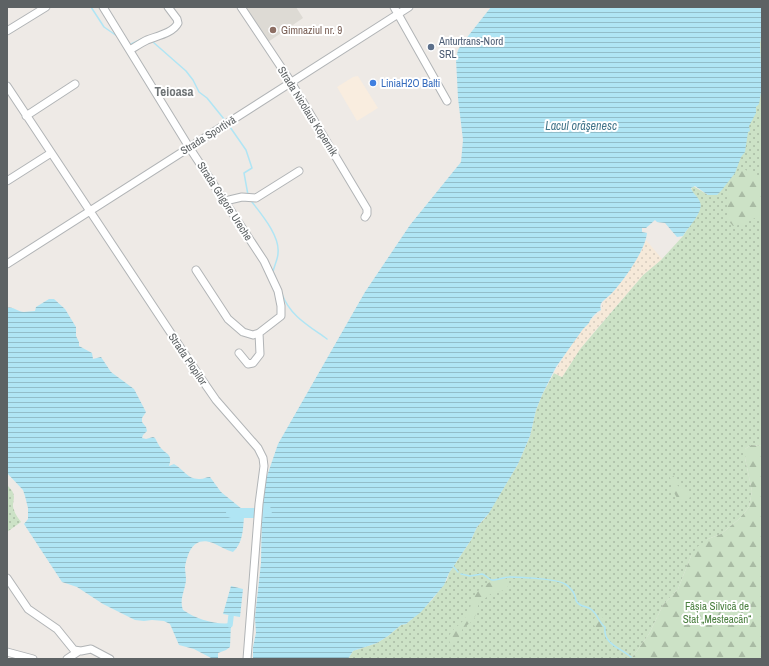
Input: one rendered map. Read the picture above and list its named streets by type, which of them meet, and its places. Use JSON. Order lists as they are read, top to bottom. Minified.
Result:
{"streets":{"street":["Strada Nicolaus Kopernik","Strada Sportivă","Strada Grigore Ureche","Strada Plopilor"]},"crossings":[["Strada Nicolaus Kopernik","Strada Sportivă"],["Strada Sportivă","Strada Grigore Ureche"],["Strada Sportivă","Strada Plopilor"]],"districts":["Teioasa"],"water":["Lacul orăşenesc"],"parks":["Fâșia Silvică de Stat „Mesteacăn“"],"places":["Gimnaziul nr. 9","Anturtrans-Nord SRL","LiniaH2O Balti"]}
